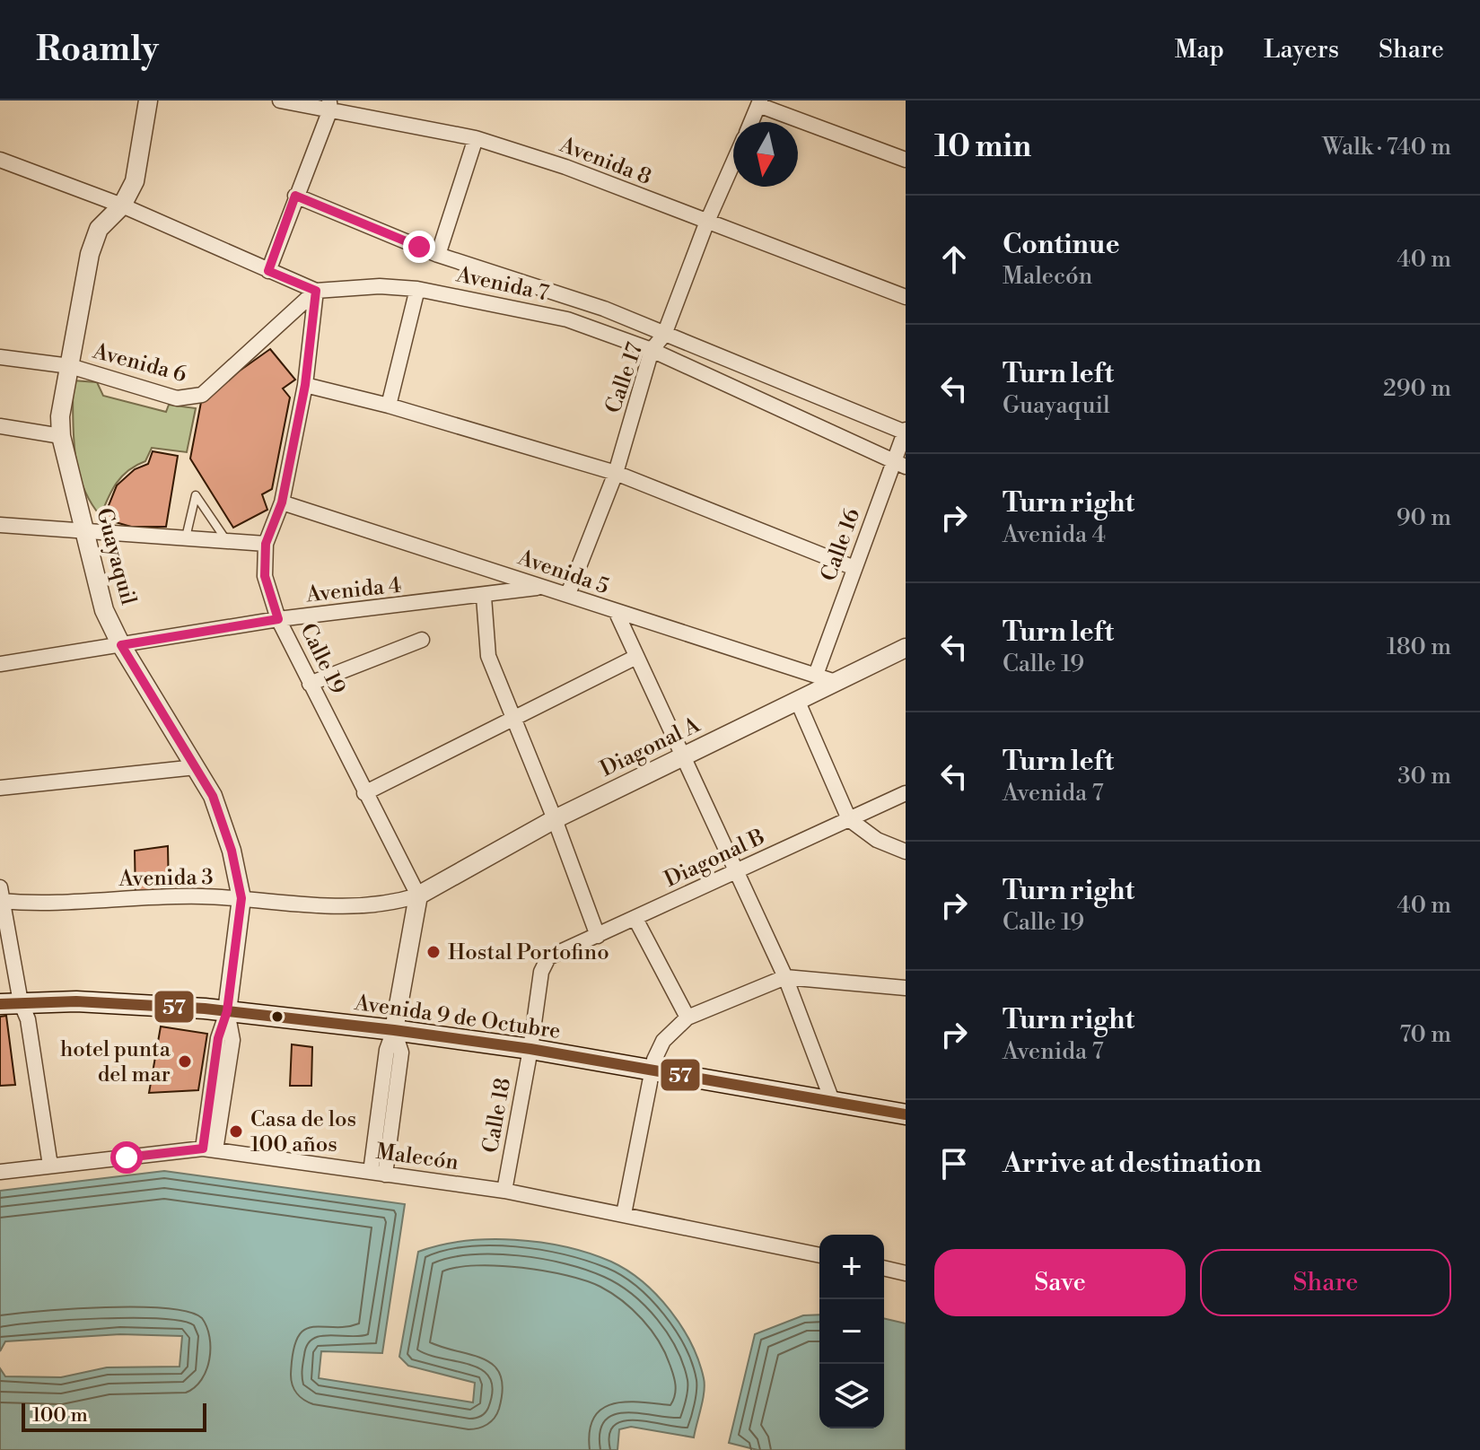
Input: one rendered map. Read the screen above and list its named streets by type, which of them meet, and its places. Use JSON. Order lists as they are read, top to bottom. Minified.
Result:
{"streets":{"main road":["Avenida 9 de Octubre"],"street":["Avenida 8","Avenida 7","Avenida 6","Calle 17","Calle 16","Guayaquil","Avenida 5","Avenida 4","Calle 19","Diagonal A","Diagonal B","Avenida 3","Calle 18","Malecón"]},"crossings":[["Avenida 8","Calle 17"],["Avenida 7","Avenida 6"],["Avenida 7","Calle 17"],["Avenida 7","Calle 16"],["Avenida 7","Guayaquil"],["Avenida 7","Calle 19"],["Avenida 6","Guayaquil"],["Avenida 6","Calle 19"],["Calle 17","Avenida 5"],["Calle 16","Avenida 5"],["Calle 16","Diagonal A"],["Guayaquil","Avenida 4"],["Guayaquil","Avenida 3"],["Guayaquil","Avenida 9 de Octubre"],["Guayaquil","Malecón"],["Avenida 5","Avenida 4"],["Avenida 5","Calle 19"],["Avenida 5","Diagonal A"],["Avenida 4","Calle 19"],["Calle 19","Diagonal A"],["Calle 19","Avenida 3"],["Diagonal A","Avenida 3"],["Diagonal B","Calle 18"],["Avenida 9 de Octubre","Calle 18"],["Calle 18","Malecón"]],"places":["Hostal Portofino","hotel punta del mar","Casa de los 100 años"],"lines":["transit line 57"],"scale_bar":"100 m","north":"bottom","page":{"header":"Roamly","nav":["Map","Layers","Share"],"heading":["10 min","Walk · 740 m"],"list":[["Continue","Malecón","40 m"],["Turn left","Guayaquil","290 m"],["Turn right","Avenida 4","90 m"],["Turn left","Calle 19","180 m"],["Turn left","Avenida 7","30 m"],["Turn right","Calle 19","40 m"],["Turn right","Avenida 7","70 m"],"Arrive at destination"],"buttons":["Save","Share"],"map_buttons":["+","−"],"scale":"100 m"}}
